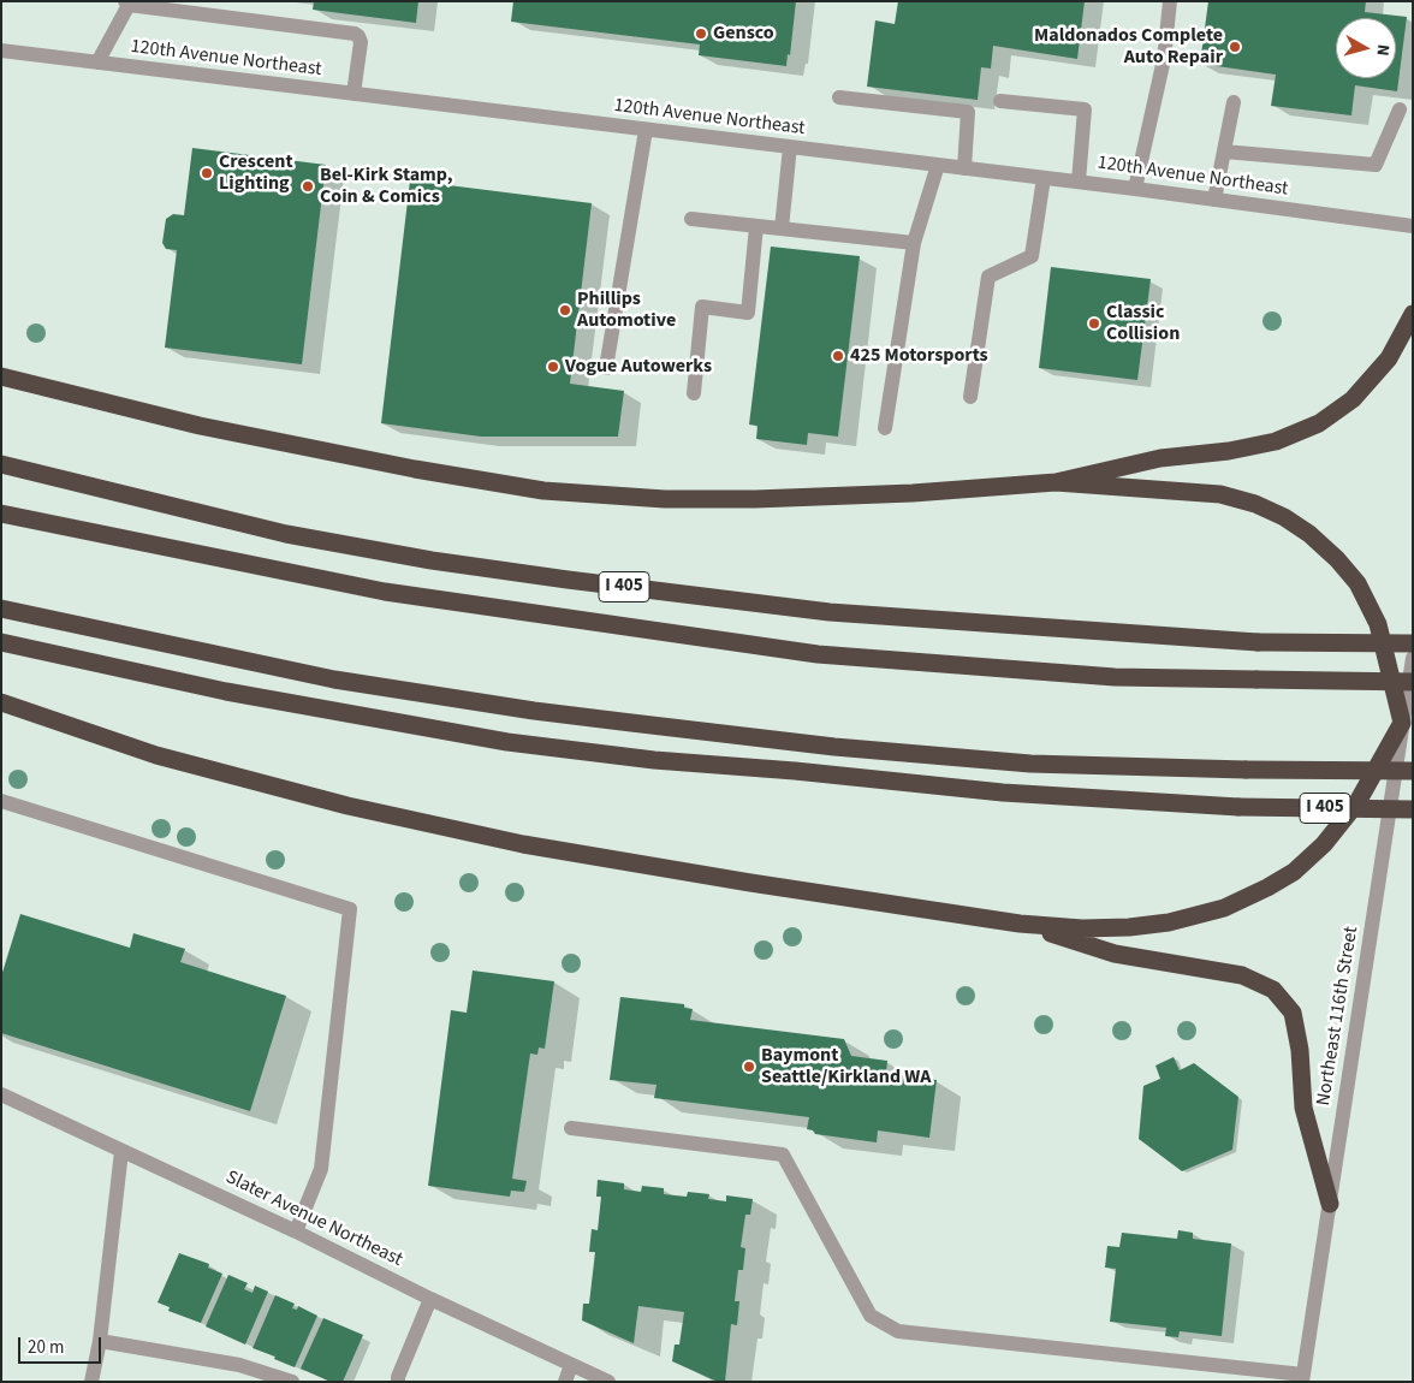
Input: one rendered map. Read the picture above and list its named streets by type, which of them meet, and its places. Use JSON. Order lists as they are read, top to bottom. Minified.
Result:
{"streets":{"highway":["I 405"],"street":["120th Avenue Northeast","Northeast 116th Street","Slater Avenue Northeast"]},"places":["Gensco","Maldonados Complete Auto Repair","Crescent Lighting","Bel-Kirk Stamp, Coin & Comics","Phillips Automotive","Classic Collision","425 Motorsports","Vogue Autowerks","Baymont Seattle/Kirkland WA"],"scale_bar":"20 m","north":"right"}
